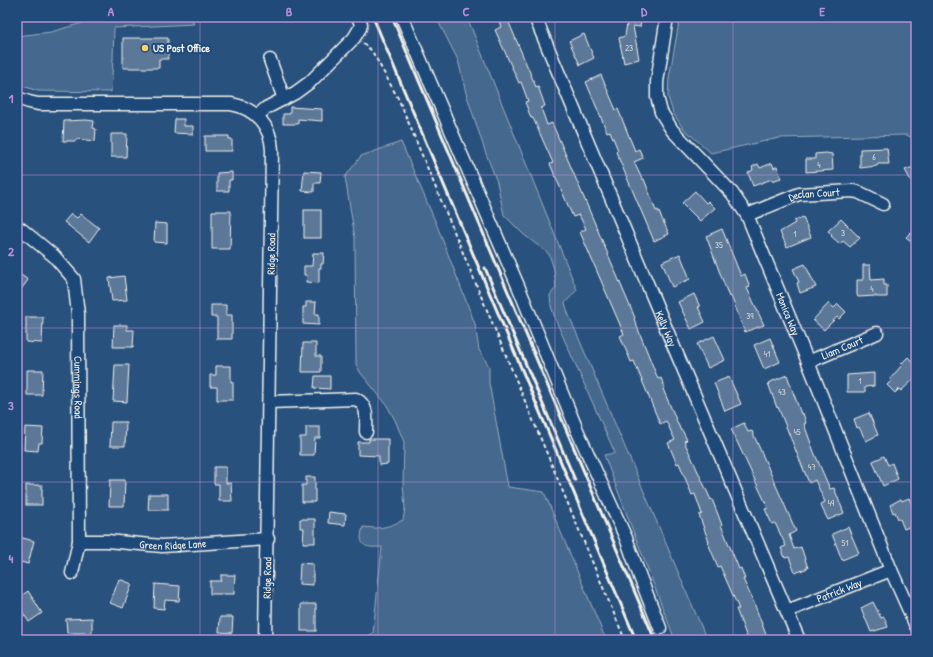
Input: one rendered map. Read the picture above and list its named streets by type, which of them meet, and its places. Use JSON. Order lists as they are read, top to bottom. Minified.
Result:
{"streets":{"street":["Declan Court","Ridge Road","Monica Way","Kelly Way","Liam Court","Cummings Road","Green Ridge Lane","Patrick Way"]},"crossings":[["Declan Court","Monica Way"],["Ridge Road","Green Ridge Lane"],["Monica Way","Liam Court"],["Monica Way","Patrick Way"],["Kelly Way","Patrick Way"],["Cummings Road","Green Ridge Lane"]],"places":["US Post Office"],"house_numbers":["23","6","4","3","1","35","4","39","41","1","43","45","47","49","51"],"grid":{"columns":["A","B","C","D","E"],"rows":["1","2","3","4"]}}
